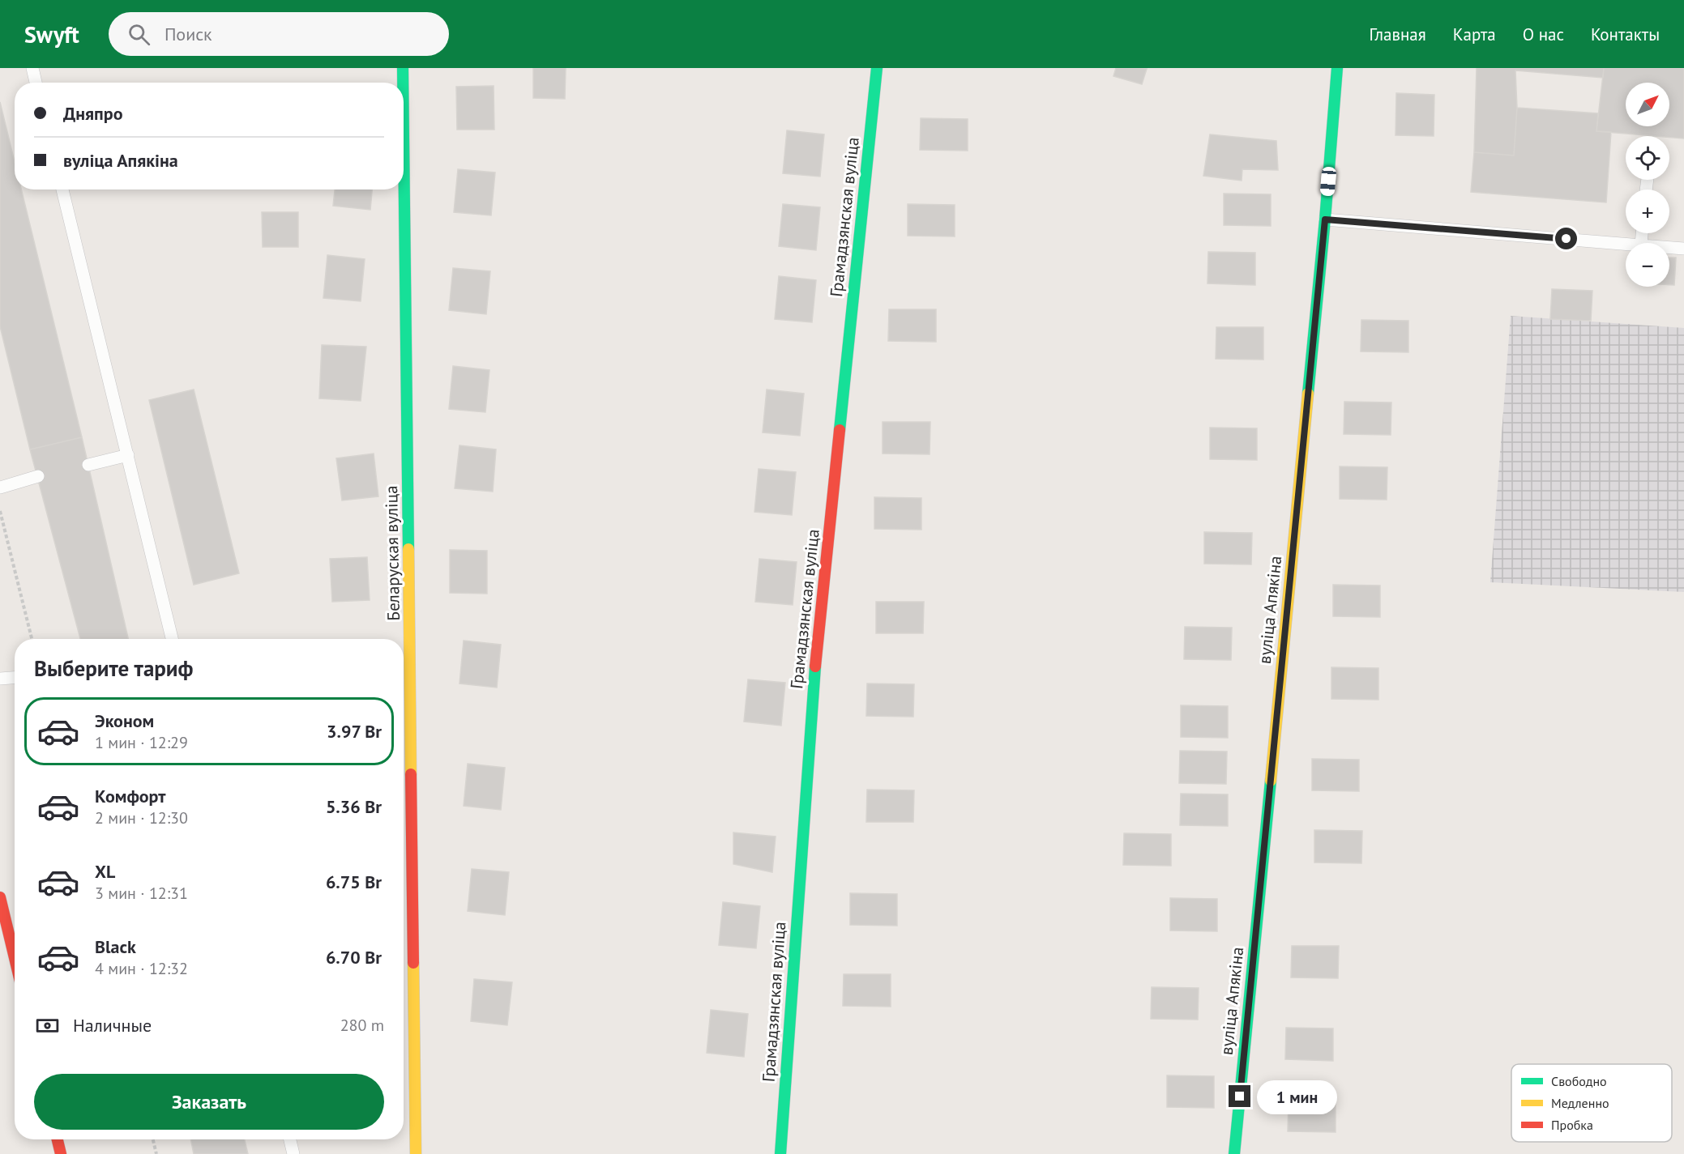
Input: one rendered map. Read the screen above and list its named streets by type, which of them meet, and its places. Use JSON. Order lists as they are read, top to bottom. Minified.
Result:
{"streets":{"street":["Грамадзянская вуліца","Беларуская вуліца","вуліца Апякіна"]},"legend":["Свободно","Медленно","Пробка"],"north":"top right","page":{"header":"Swyft","search":"Поиск","nav":["Главная","Карта","О нас","Контакты"],"map_buttons":["+","−"],"banner":["Дняпро","вуліца Апякіна"],"heading":"Выберите тариф","list":[{"name":"Эконом","note":"1 мин · 12:29","value":"3.97 Br"},{"name":"Комфорт","note":"2 мин · 12:30","value":"5.36 Br"},{"name":"XL","note":"3 мин · 12:31","value":"6.75 Br"},{"name":"Black","note":"4 мин · 12:32","value":"6.70 Br"}],"pay":["Наличные","280 m"],"buttons":"Заказать","bubble":"1 мин"}}
